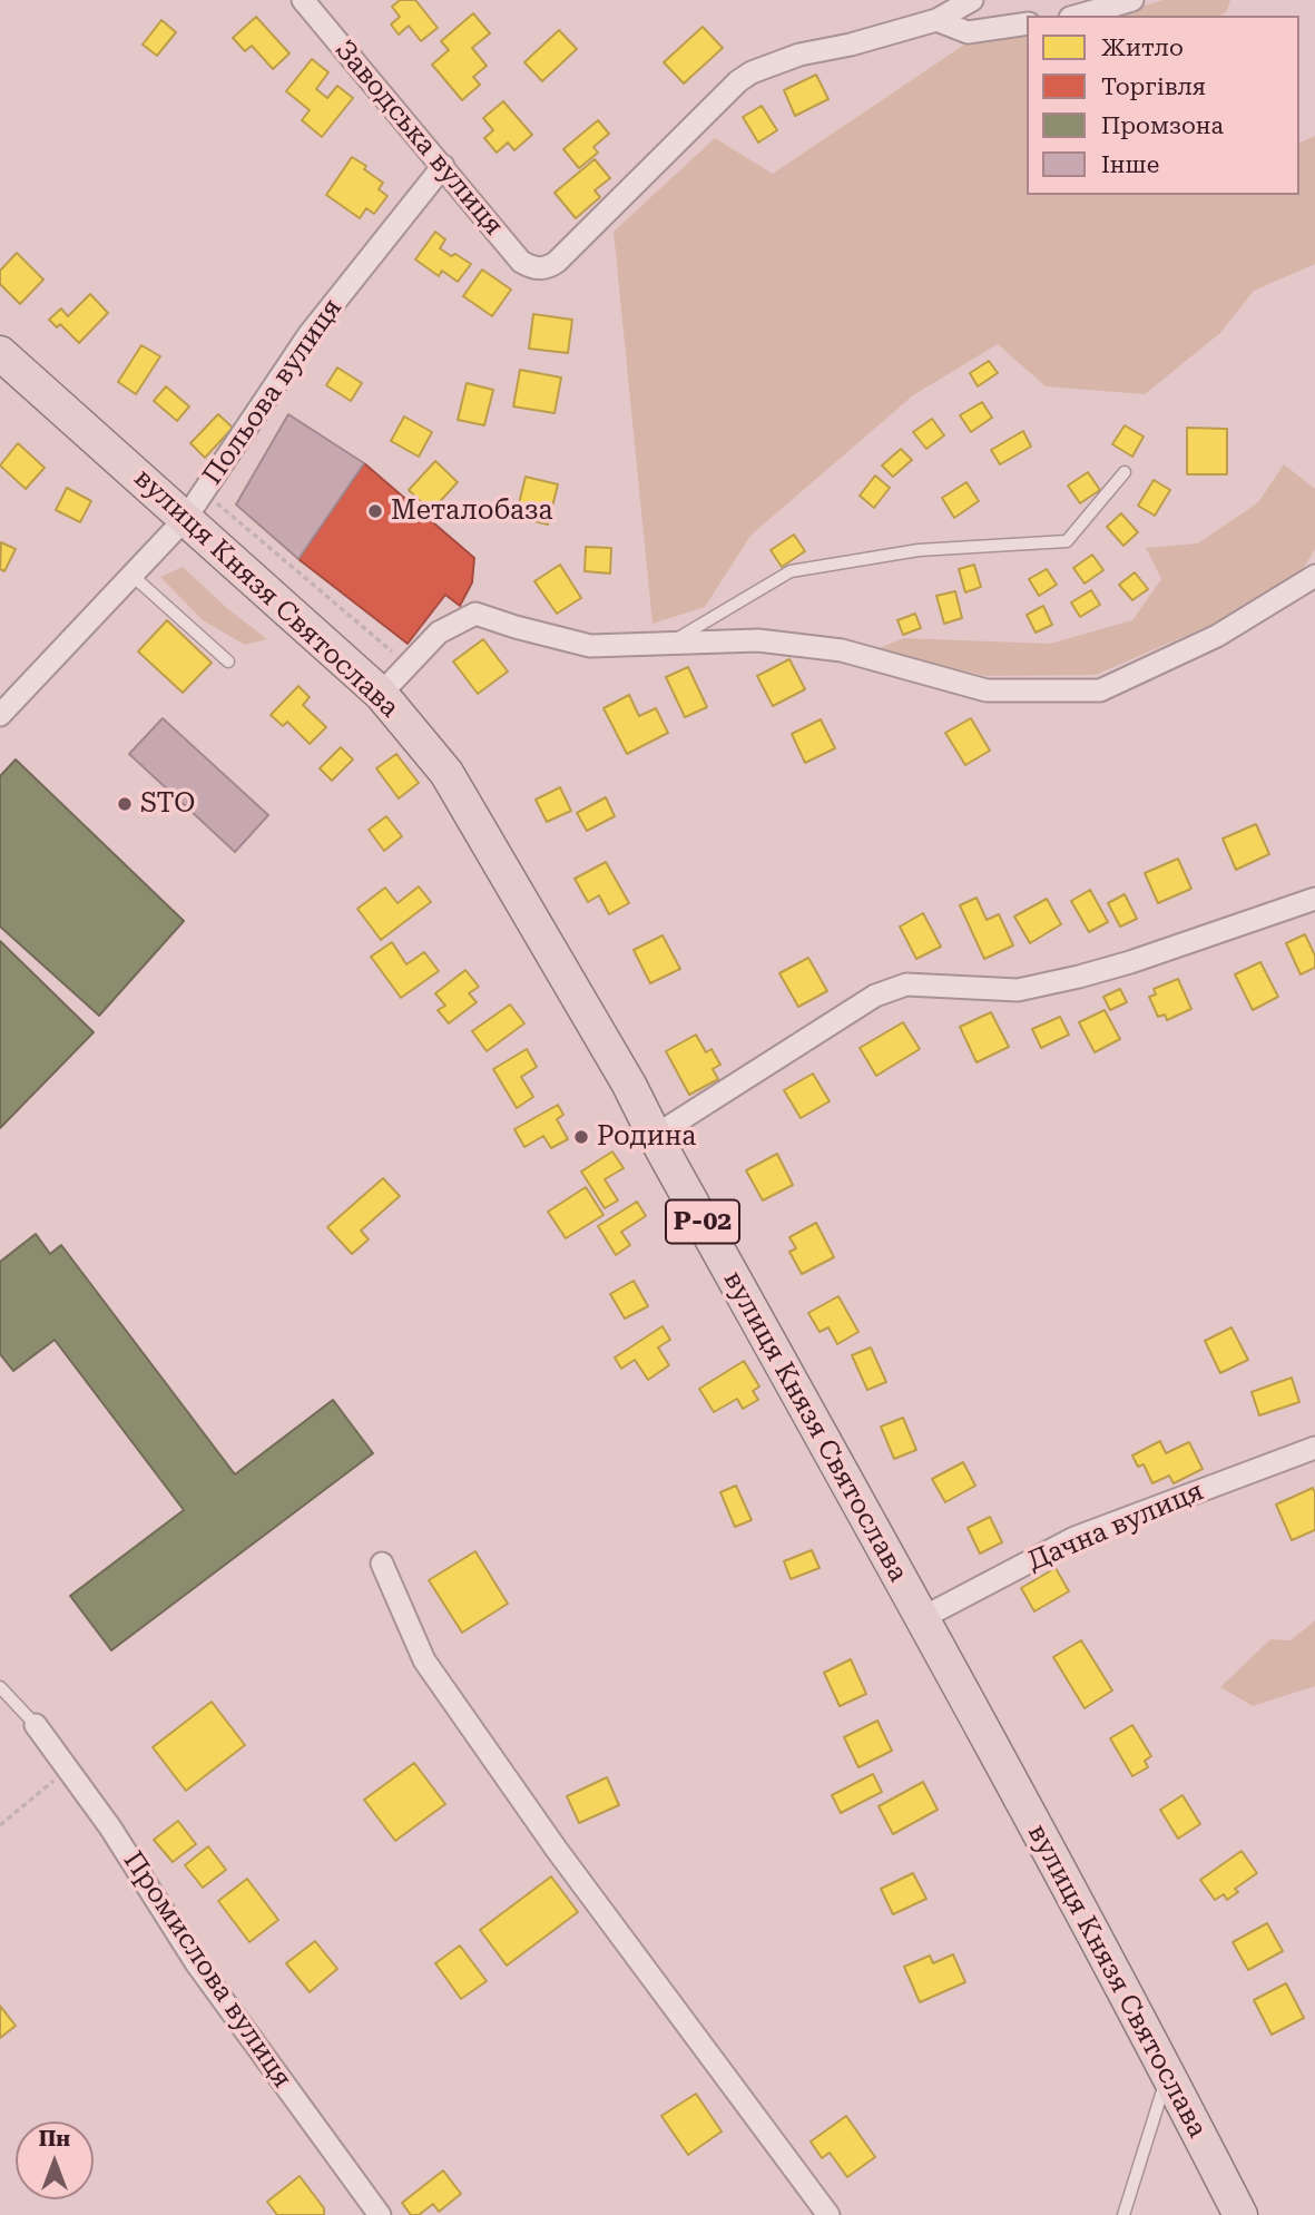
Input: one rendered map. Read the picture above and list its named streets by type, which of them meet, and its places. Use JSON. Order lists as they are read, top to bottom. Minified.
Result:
{"streets":{"main road":["вулиця Князя Святослава","Р-02"],"street":["Заводська вулиця","Польова вулиця","Дачна вулиця","Промислова вулиця"]},"crossings":[["Заводська вулиця","Польова вулиця"],["Польова вулиця","вулиця Князя Святослава"],["вулиця Князя Святослава","Дачна вулиця"]],"places":["Металобаза","STO","Родина"],"legend":["Житло","Торгівля","Промзона","Інше"],"north":"top"}
